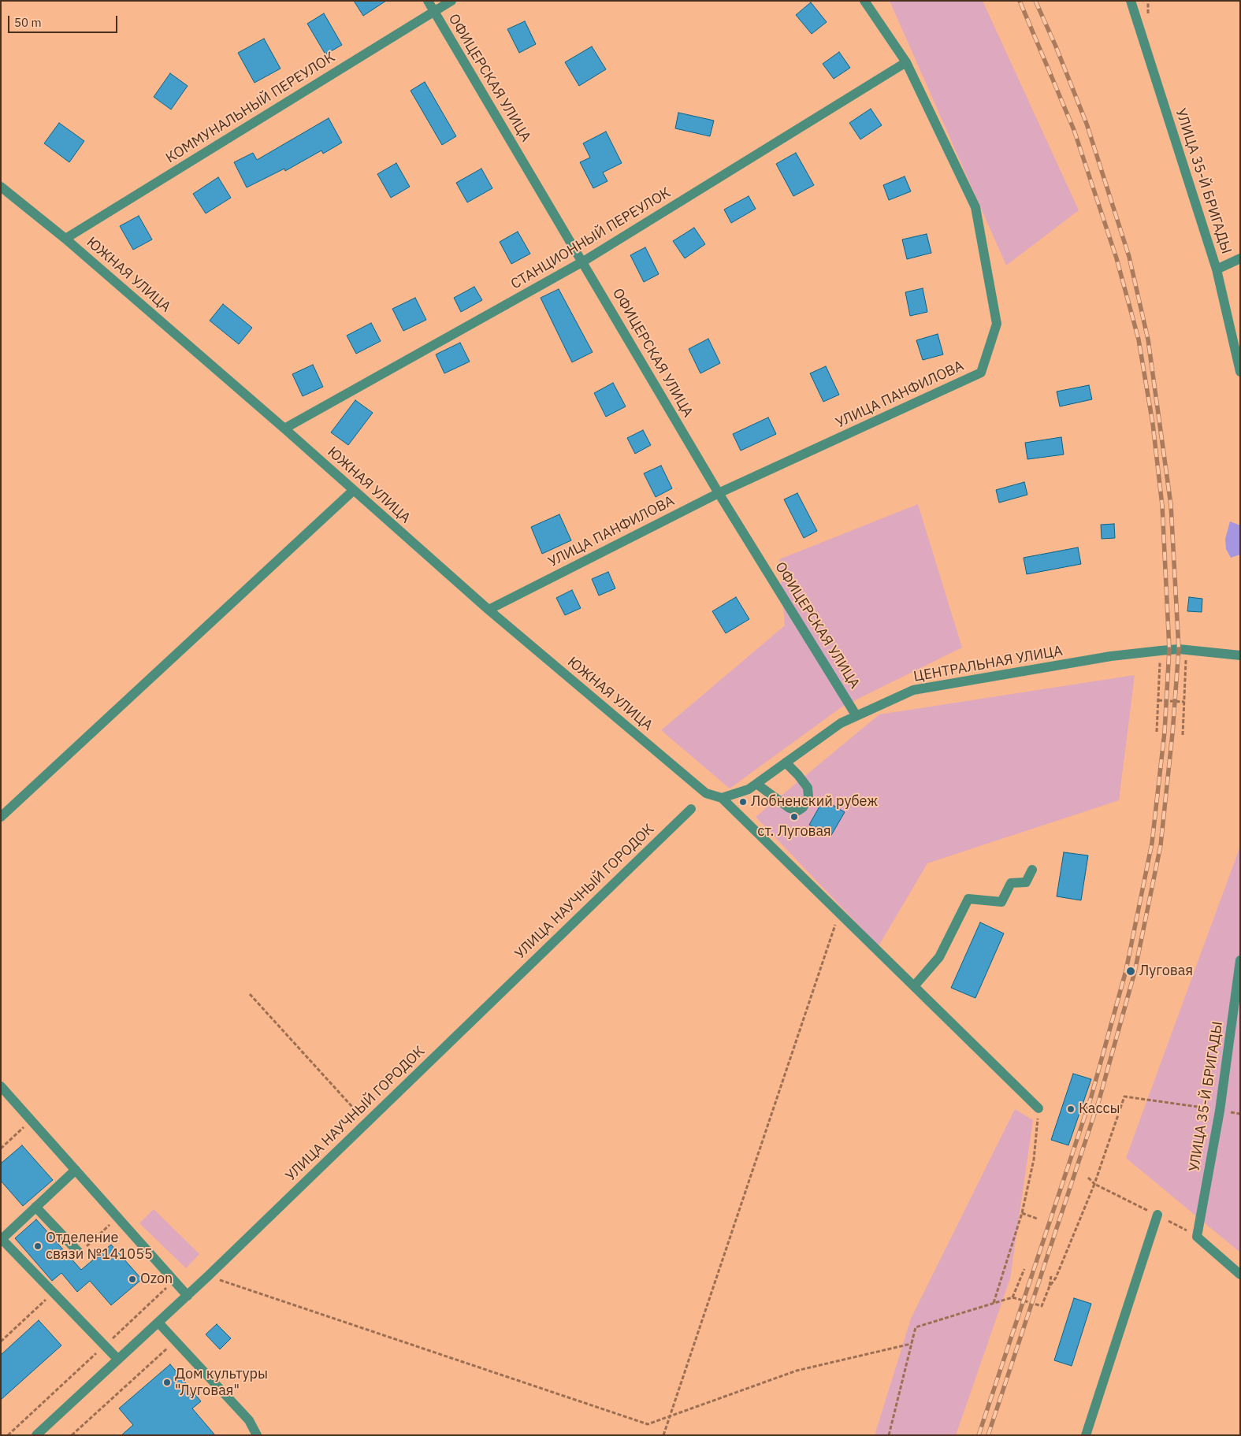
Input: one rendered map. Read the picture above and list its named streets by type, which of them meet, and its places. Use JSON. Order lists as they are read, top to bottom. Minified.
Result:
{"streets":{"street":["ОФИЦЕРСКАЯ УЛИЦА","КОММУНАЛЬНЫЙ ПЕРЕУЛОК","УЛИЦА 35-Й БРИГАДЫ","СТАНЦИОННЫЙ ПЕРЕУЛОК","ЮЖНАЯ УЛИЦА","УЛИЦА ПАНФИЛОВА","ЦЕНТРАЛЬНАЯ УЛИЦА","УЛИЦА НАУЧНЫЙ ГОРОДОК"]},"crossings":[["ОФИЦЕРСКАЯ УЛИЦА","КОММУНАЛЬНЫЙ ПЕРЕУЛОК"],["ОФИЦЕРСКАЯ УЛИЦА","СТАНЦИОННЫЙ ПЕРЕУЛОК"],["ОФИЦЕРСКАЯ УЛИЦА","УЛИЦА ПАНФИЛОВА"],["ОФИЦЕРСКАЯ УЛИЦА","ЦЕНТРАЛЬНАЯ УЛИЦА"],["КОММУНАЛЬНЫЙ ПЕРЕУЛОК","ЮЖНАЯ УЛИЦА"],["СТАНЦИОННЫЙ ПЕРЕУЛОК","ЮЖНАЯ УЛИЦА"],["СТАНЦИОННЫЙ ПЕРЕУЛОК","УЛИЦА ПАНФИЛОВА"],["ЮЖНАЯ УЛИЦА","УЛИЦА ПАНФИЛОВА"],["ЮЖНАЯ УЛИЦА","ЦЕНТРАЛЬНАЯ УЛИЦА"]],"places":["Лобненский рубеж","ст. Луговая","Луговая","Кассы","Отделение связи №141055","Ozon","Дом культуры \"Луговая\""],"scale_bar":"50 m"}
